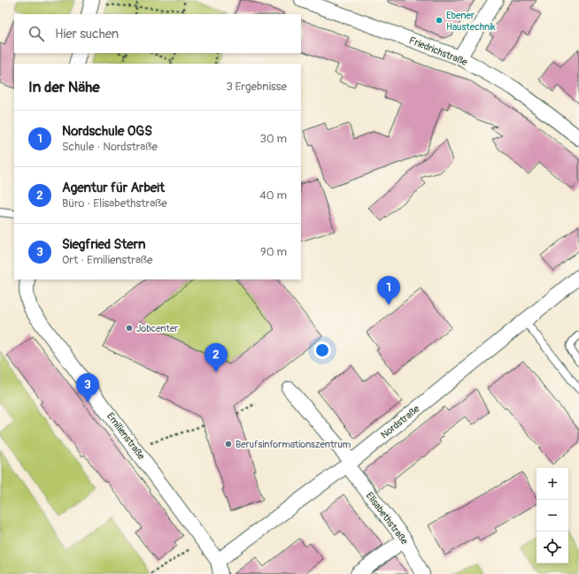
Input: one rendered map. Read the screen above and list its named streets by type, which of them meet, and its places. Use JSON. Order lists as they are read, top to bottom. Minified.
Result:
{"streets":{"street":["Friedrichstraße","Nordstraße","Emilienstraße","Elisabethstraße"]},"crossings":[["Nordstraße","Emilienstraße"],["Nordstraße","Elisabethstraße"]],"places":["Ebener Haustechnik","Jobcenter","Berufsinformationszentrum"],"page":{"search":"Hier suchen","heading":["In der Nähe","3 Ergebnisse"],"list":[{"mark":"1","name":"Nordschule OGS","note":"Schule · Nordstraße","value":"30 m"},{"mark":"2","name":"Agentur für Arbeit","note":"Büro · Elisabethstraße","value":"40 m"},{"mark":"3","name":"Siegfried Stern","note":"Ort · Emilienstraße","value":"90 m"}],"pins":["1","2","3"],"map_buttons":["+","−"]}}
